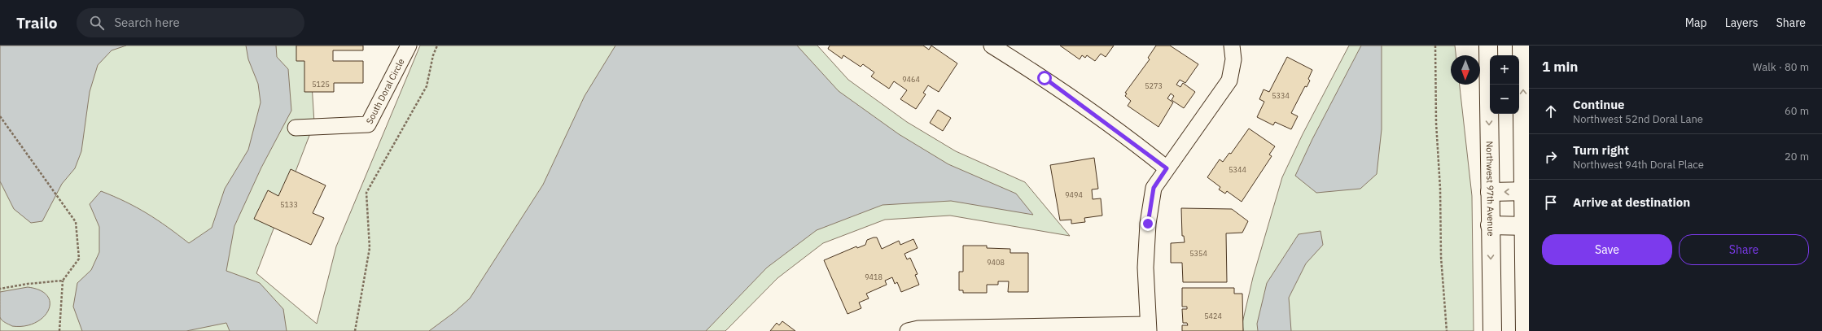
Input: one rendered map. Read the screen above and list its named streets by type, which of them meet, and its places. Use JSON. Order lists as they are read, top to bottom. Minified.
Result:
{"streets":{"street":["South Doral Circle","Northwest 97th Avenue"]},"house_numbers":["9464","5125","5273","5334","5344","9494","5133","5354","9408","9418","5424"],"north":"bottom","page":{"header":"Trailo","search":"Search here","nav":["Map","Layers","Share"],"heading":["1 min","Walk · 80 m"],"map_buttons":["+","−"],"list":[["Continue","Northwest 52nd Doral Lane","60 m"],["Turn right","Northwest 94th Doral Place","20 m"],"Arrive at destination"],"buttons":["Save","Share"]}}
